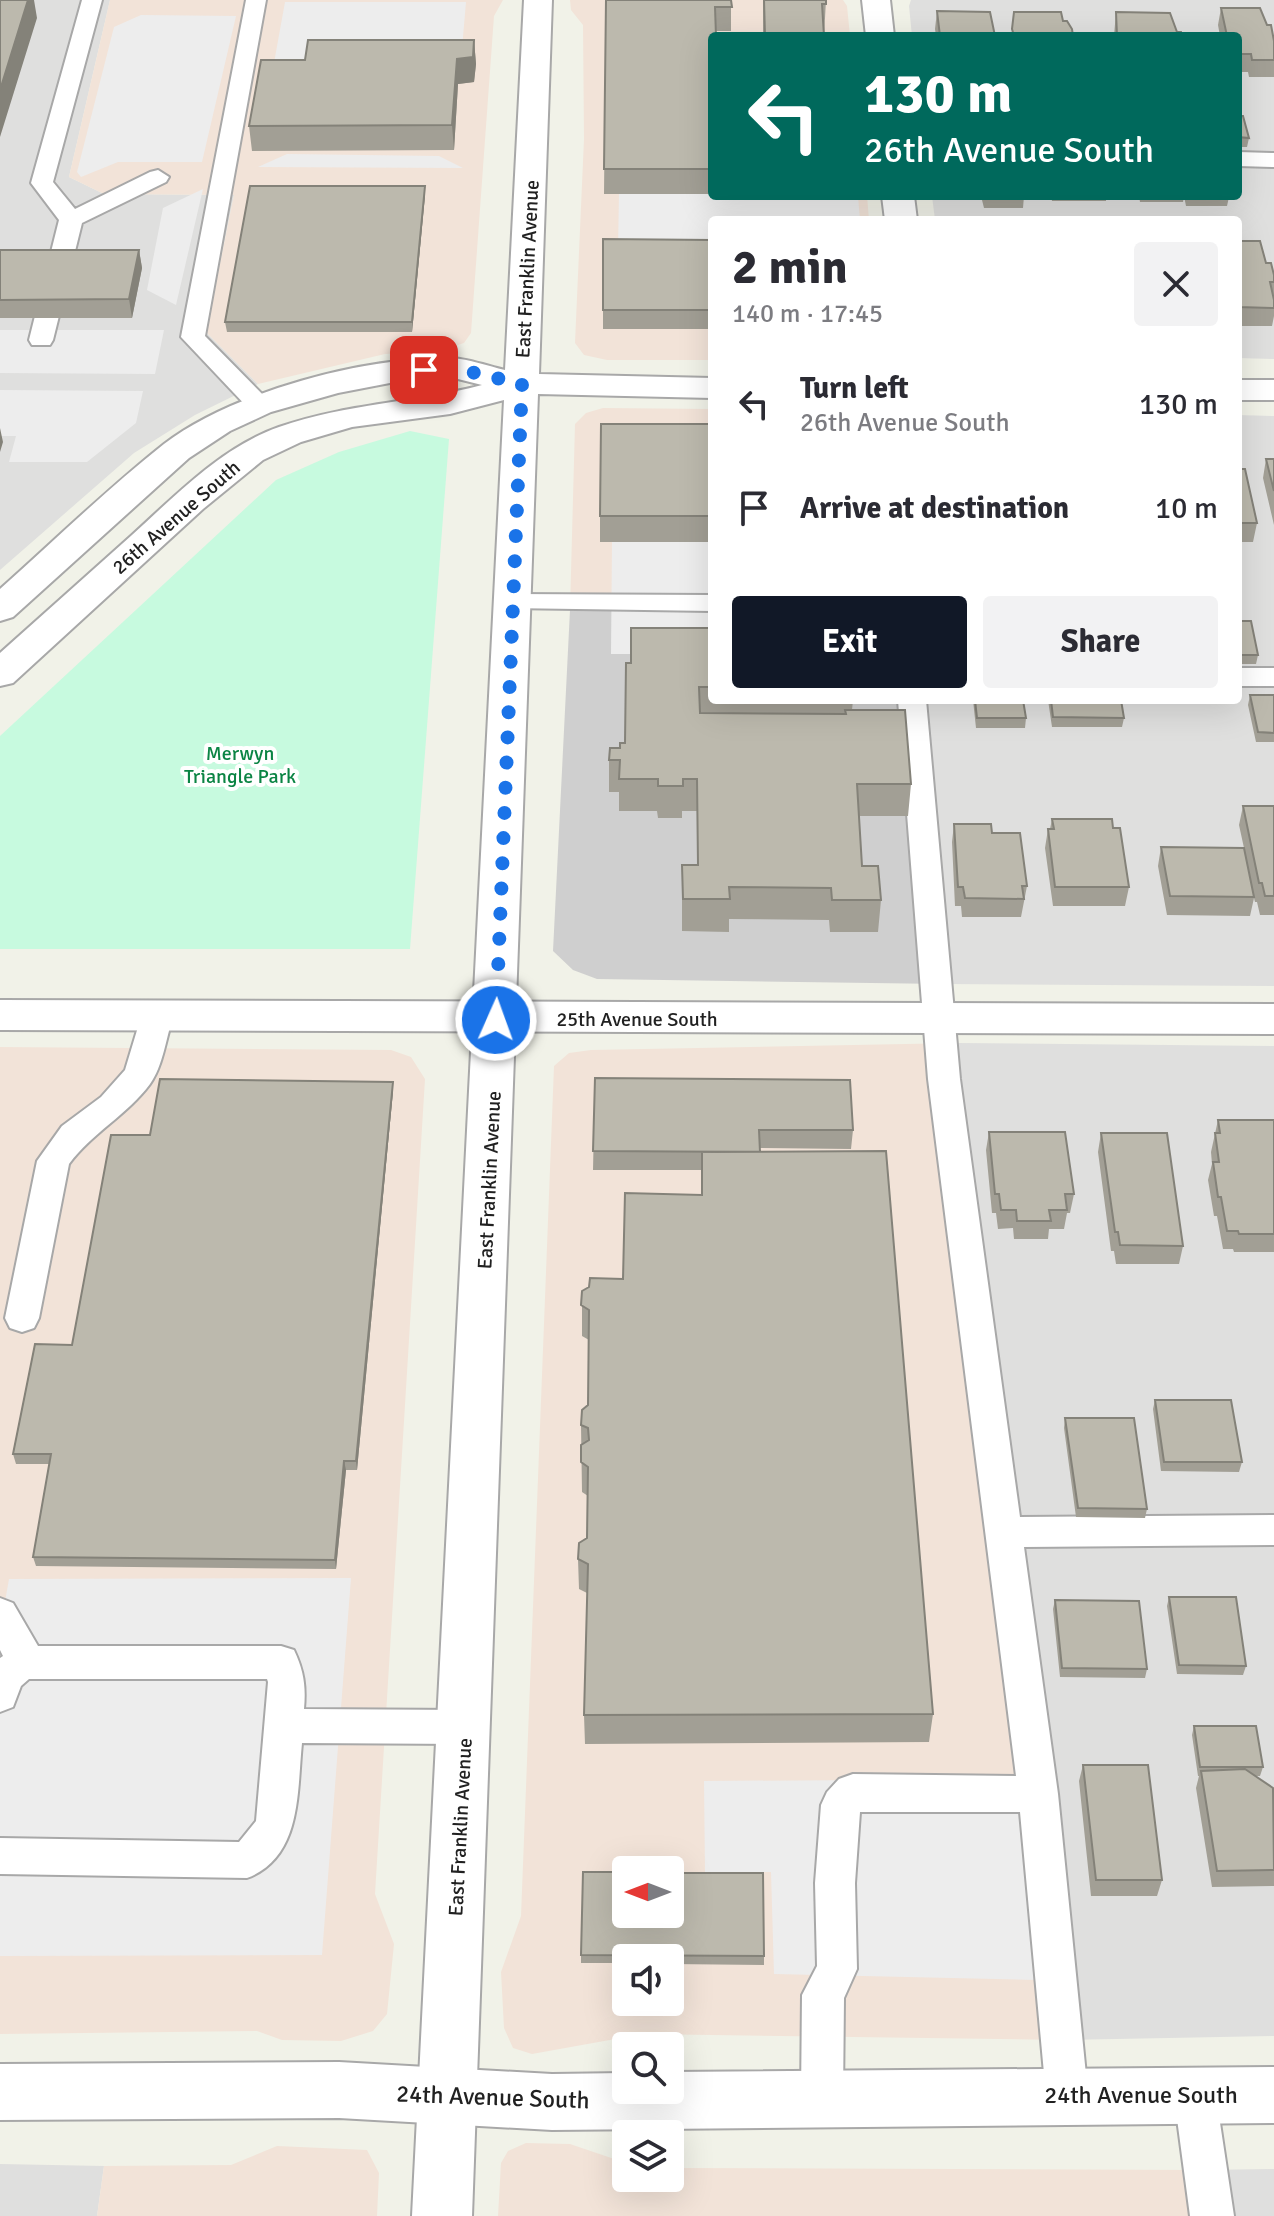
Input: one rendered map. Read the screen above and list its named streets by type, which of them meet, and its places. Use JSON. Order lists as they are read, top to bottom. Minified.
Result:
{"streets":{"street":["East Franklin Avenue","26th Avenue South","25th Avenue South","24th Avenue South"]},"crossings":[["East Franklin Avenue","26th Avenue South"],["East Franklin Avenue","25th Avenue South"],["East Franklin Avenue","24th Avenue South"]],"parks":["Merwyn Triangle Park"],"north":"left","page":{"turn":["130 m","26th Avenue South"],"heading":["2 min","140 m · 17:45"],"list":[{"name":"Turn left","note":"26th Avenue South","value":"130 m"},{"name":"Arrive at destination","value":"10 m"}],"buttons":["Exit","Share"]}}
